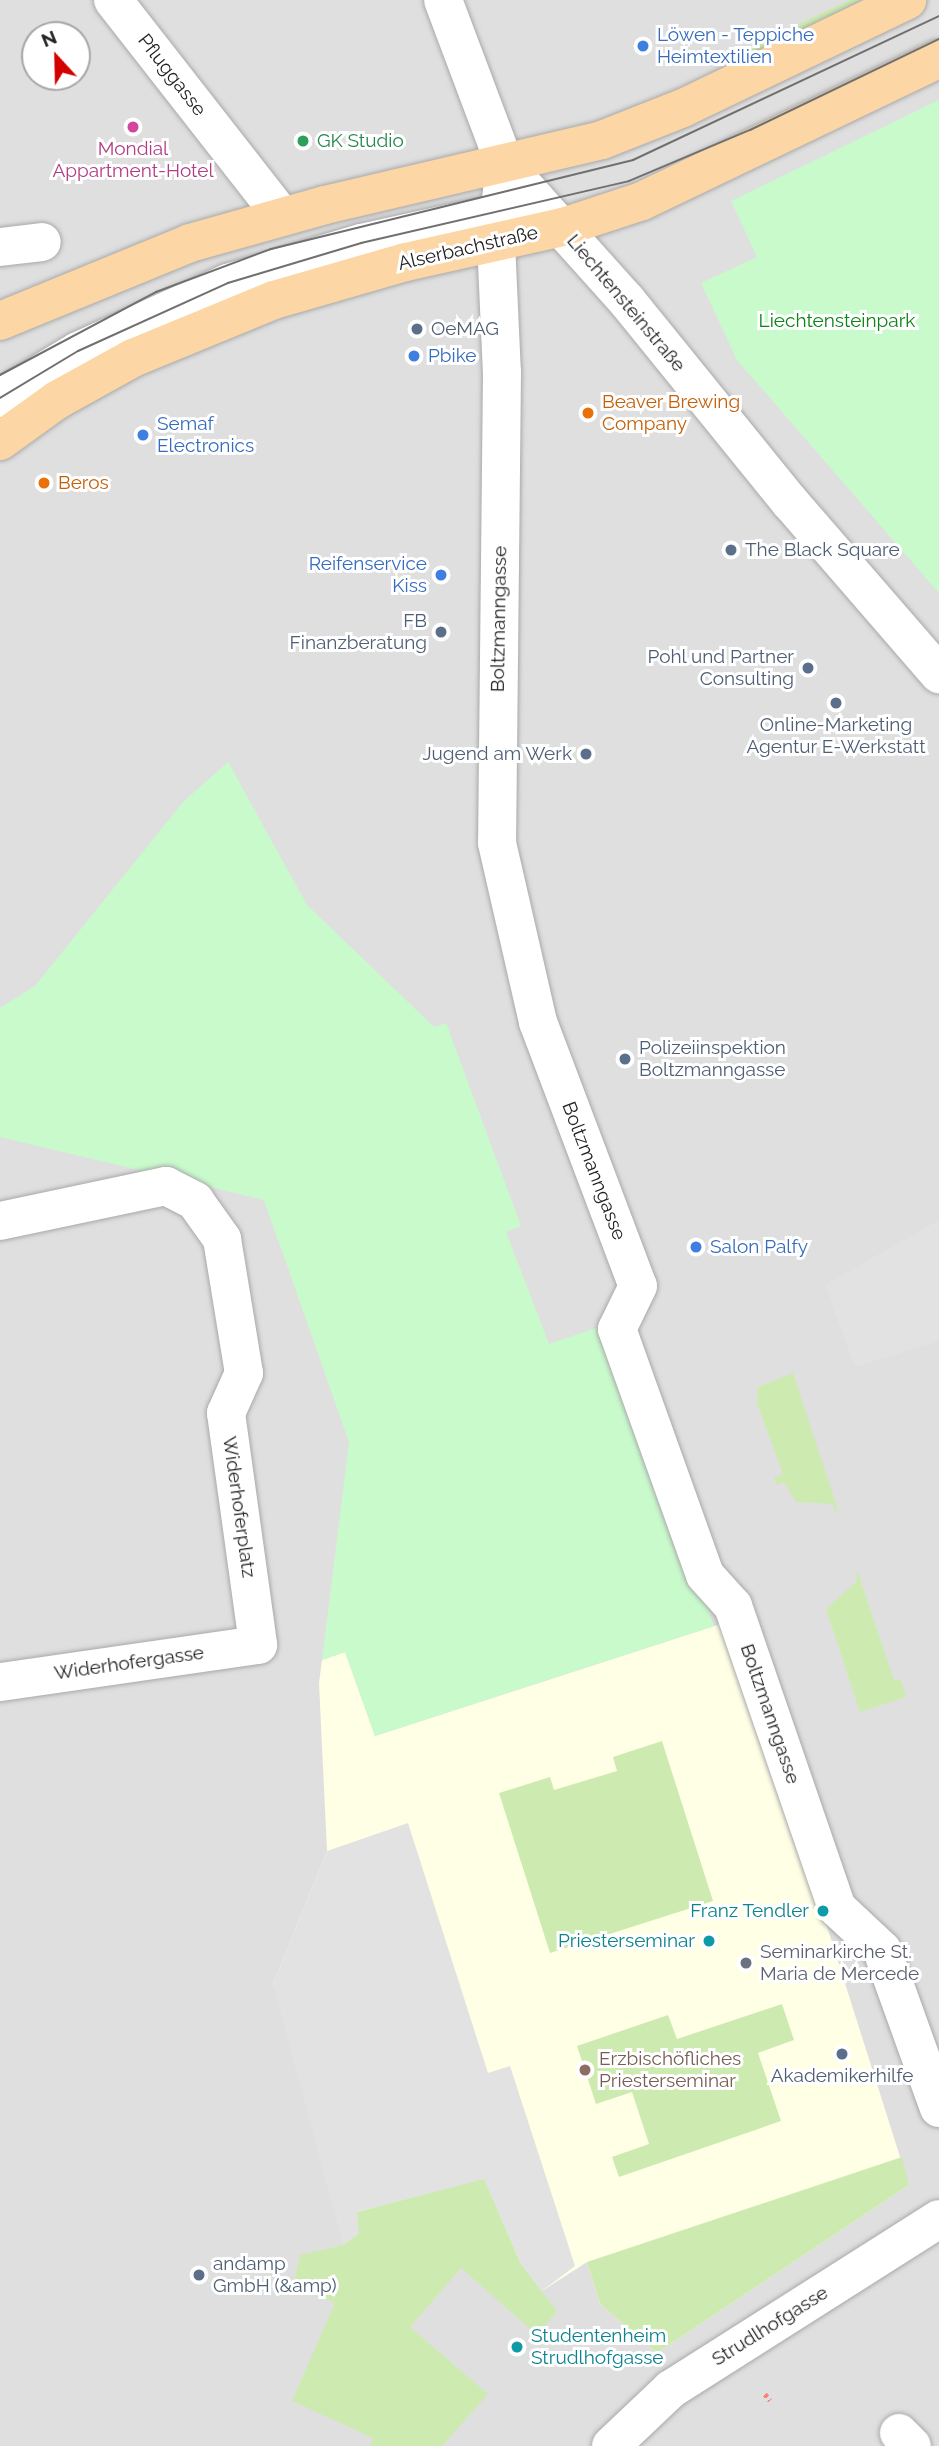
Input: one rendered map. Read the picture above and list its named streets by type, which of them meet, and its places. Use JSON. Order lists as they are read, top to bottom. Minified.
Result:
{"streets":{"main road":["Alserbachstraße"],"street":["Pfluggasse","Liechtensteinstraße","Boltzmanngasse","Widerhoferplatz","Widerhofergasse","Strudlhofgasse"]},"crossings":[["Alserbachstraße","Liechtensteinstraße"],["Alserbachstraße","Boltzmanngasse"],["Liechtensteinstraße","Boltzmanngasse"],["Widerhoferplatz","Widerhofergasse"]],"parks":["Liechtensteinpark"],"places":["Löwen - Teppiche Heimtextilien","Mondial Appartment-Hotel","GK Studio","OeMAG","Pbike","Beaver Brewing Company","Semaf Electronics","Beros","The Black Square","Reifenservice Kiss","FB Finanzberatung","Pohl und Partner Consulting","Online-Marketing Agentur E-Werkstatt","Jugend am Werk","Polizeiinspektion Boltzmanngasse","Salon Palfy","Franz Tendler","Priesterseminar","Seminarkirche St. Maria de Mercede","Akademikerhilfe","Erzbischöfliches Priesterseminar","andamp GmbH (&amp)","Studentenheim Strudlhofgasse"],"north":"top"}
